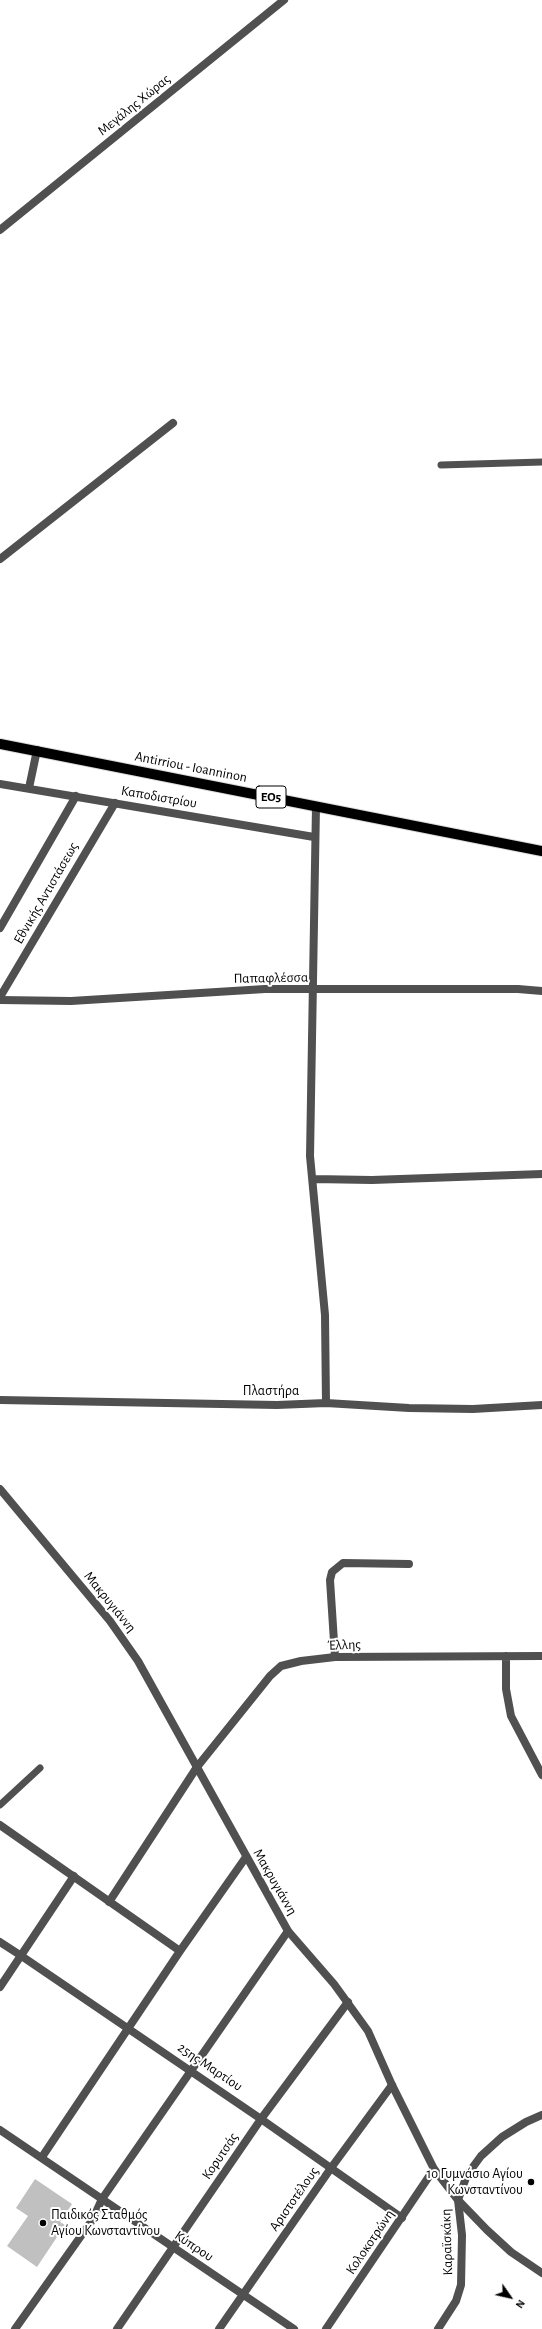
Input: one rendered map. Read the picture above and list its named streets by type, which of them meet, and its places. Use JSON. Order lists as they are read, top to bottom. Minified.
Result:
{"streets":{"main road":["Antirriou - Ioanninon","ΕΟ5"],"street":["Μεγάλης Χώρας","Καποδιστρίου","Εθνικής Αντιστάσεως","Παπαφλέσσα","Πλαστήρα","Μακρυγιάννη","Έλλης","25ης Μαρτίου","Κορυτσάς","Αριστοτέλους","Κολοκοτρώνη","Καραϊσκάκη","Κύπρου"]},"crossings":[["Καποδιστρίου","Εθνικής Αντιστάσεως"],["Εθνικής Αντιστάσεως","Παπαφλέσσα"],["Μακρυγιάννη","Έλλης"],["Μακρυγιάννη","Κορυτσάς"],["Μακρυγιάννη","Αριστοτέλους"],["Μακρυγιάννη","Κολοκοτρώνη"],["Μακρυγιάννη","Καραϊσκάκη"],["25ης Μαρτίου","Κορυτσάς"],["25ης Μαρτίου","Αριστοτέλους"],["25ης Μαρτίου","Κολοκοτρώνη"],["Κορυτσάς","Κύπρου"],["Αριστοτέλους","Κύπρου"]],"places":["1ο Γυμνάσιο Αγίου Κωνσταντίνου","Παιδικός Σταθμός Αγίου Κωνσταντίνου"],"north":"bottom right"}
